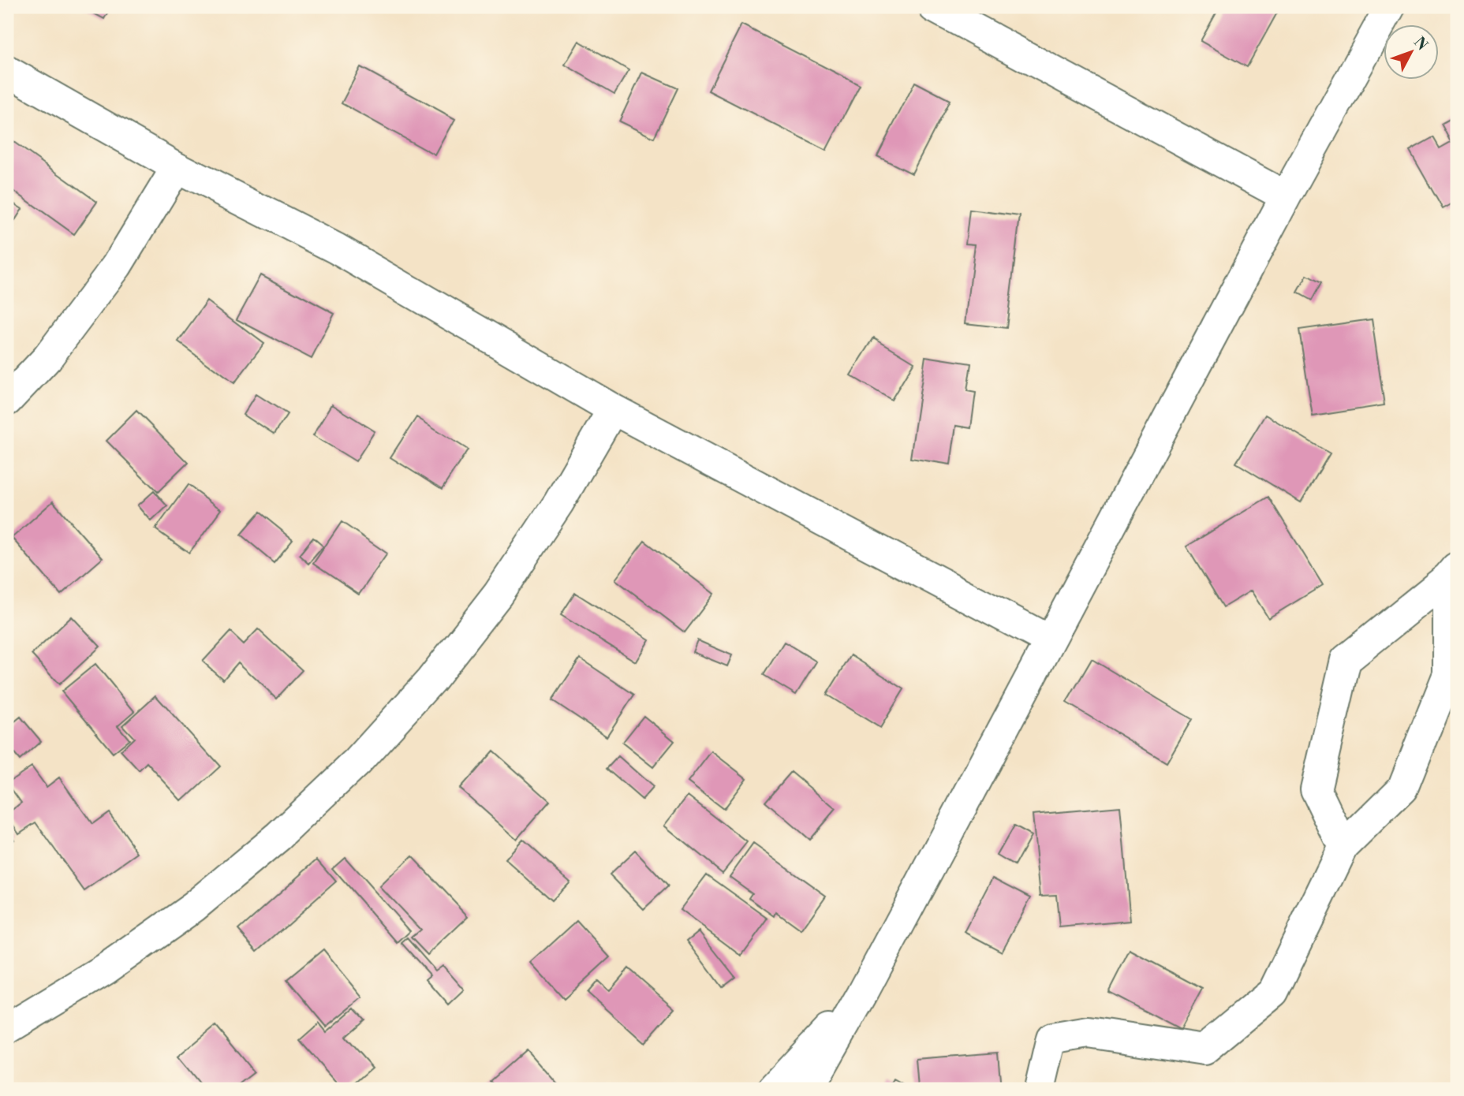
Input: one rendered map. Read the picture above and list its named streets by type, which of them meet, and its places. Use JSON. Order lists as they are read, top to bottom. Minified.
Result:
{"north":"top right"}
